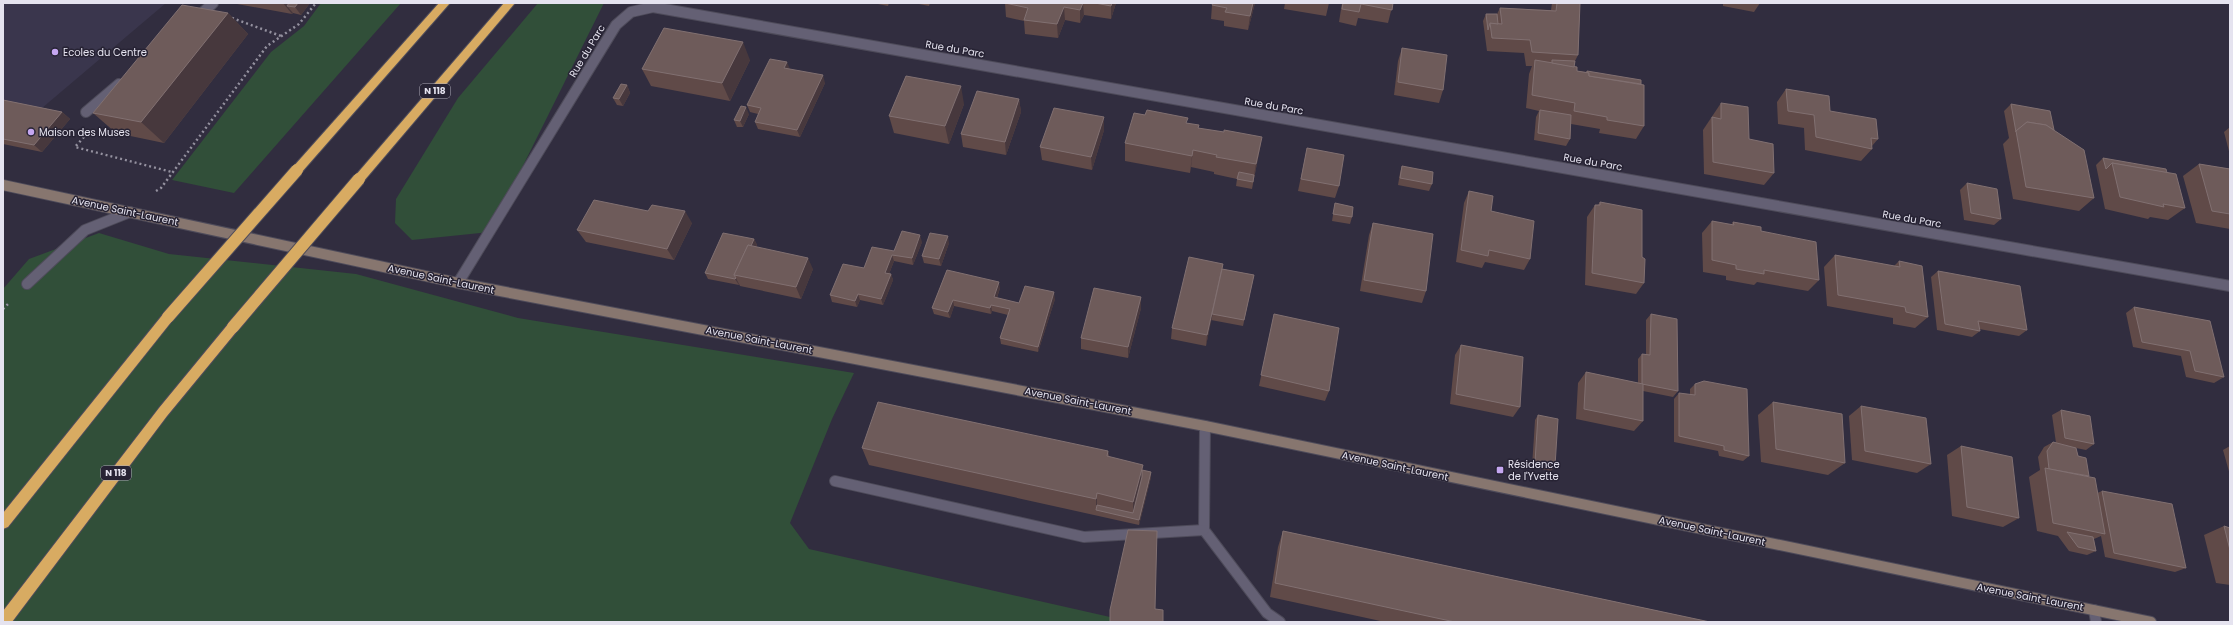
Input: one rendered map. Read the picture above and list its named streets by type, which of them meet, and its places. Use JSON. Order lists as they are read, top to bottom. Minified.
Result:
{"streets":{"highway":["N 118"],"main road":["Avenue Saint-Laurent"],"street":["Rue du Parc"]},"crossings":[["Rue du Parc","Avenue Saint-Laurent"]],"places":{"other":["Ecoles du Centre","Maison des Muses"],"transit":["Résidence de l'Yvette"]}}
